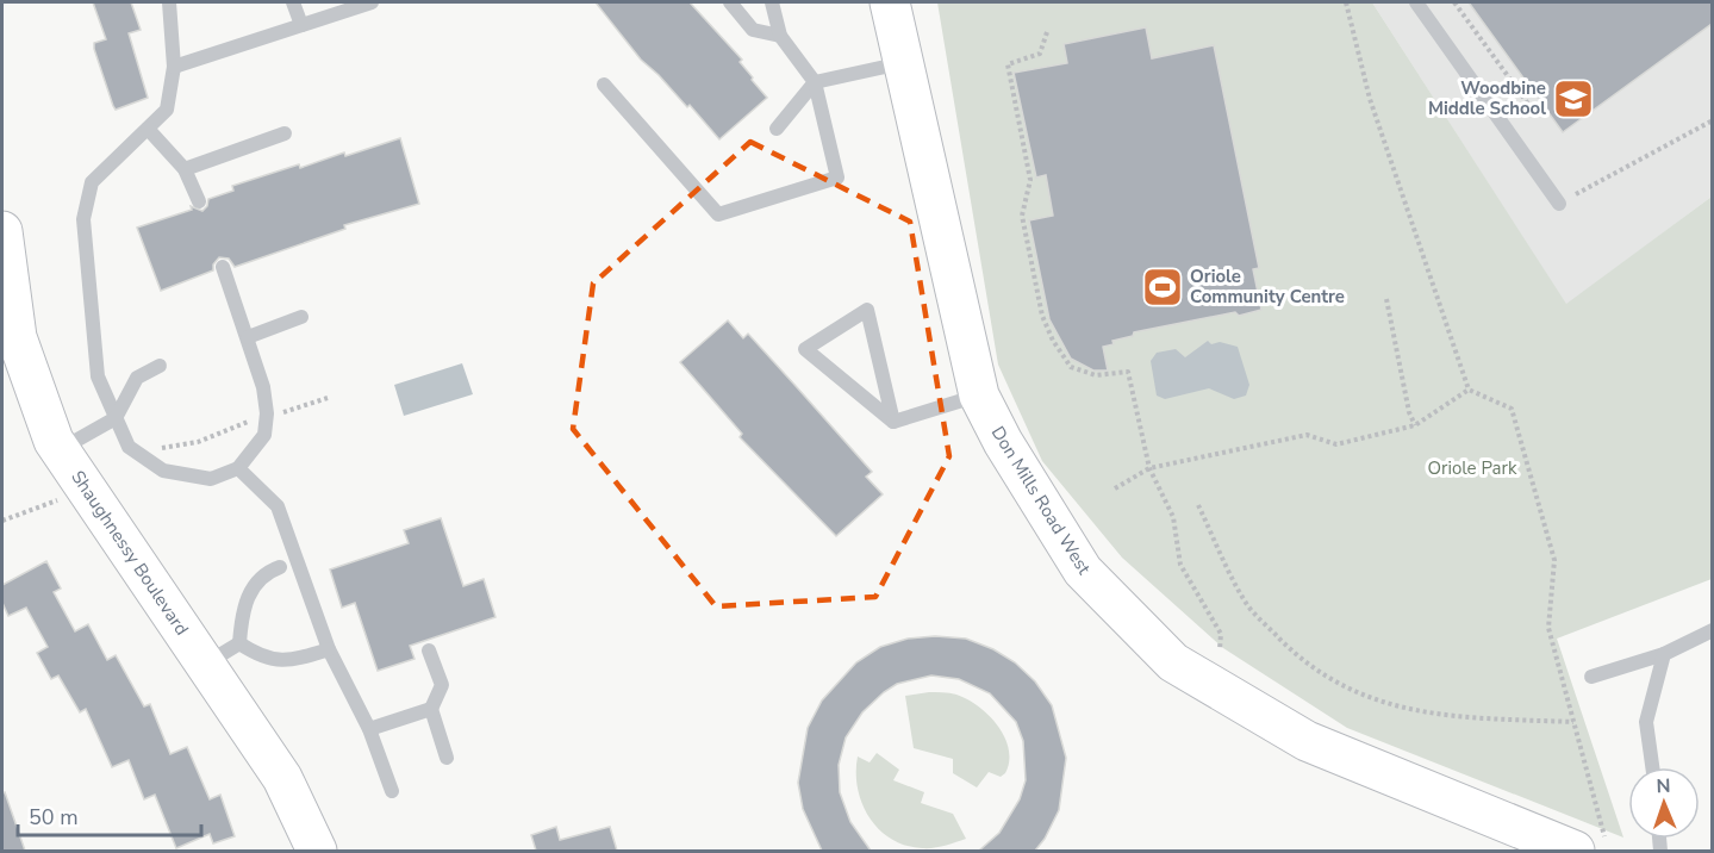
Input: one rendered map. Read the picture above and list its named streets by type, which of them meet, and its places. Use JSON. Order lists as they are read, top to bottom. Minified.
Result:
{"streets":{"main road":["Don Mills Road West","Shaughnessy Boulevard"]},"parks":["Oriole Park"],"places":{"school or university":["Woodbine Middle School"],"sports":["Oriole Community Centre"]},"scale_bar":"50 m","north":"top"}
